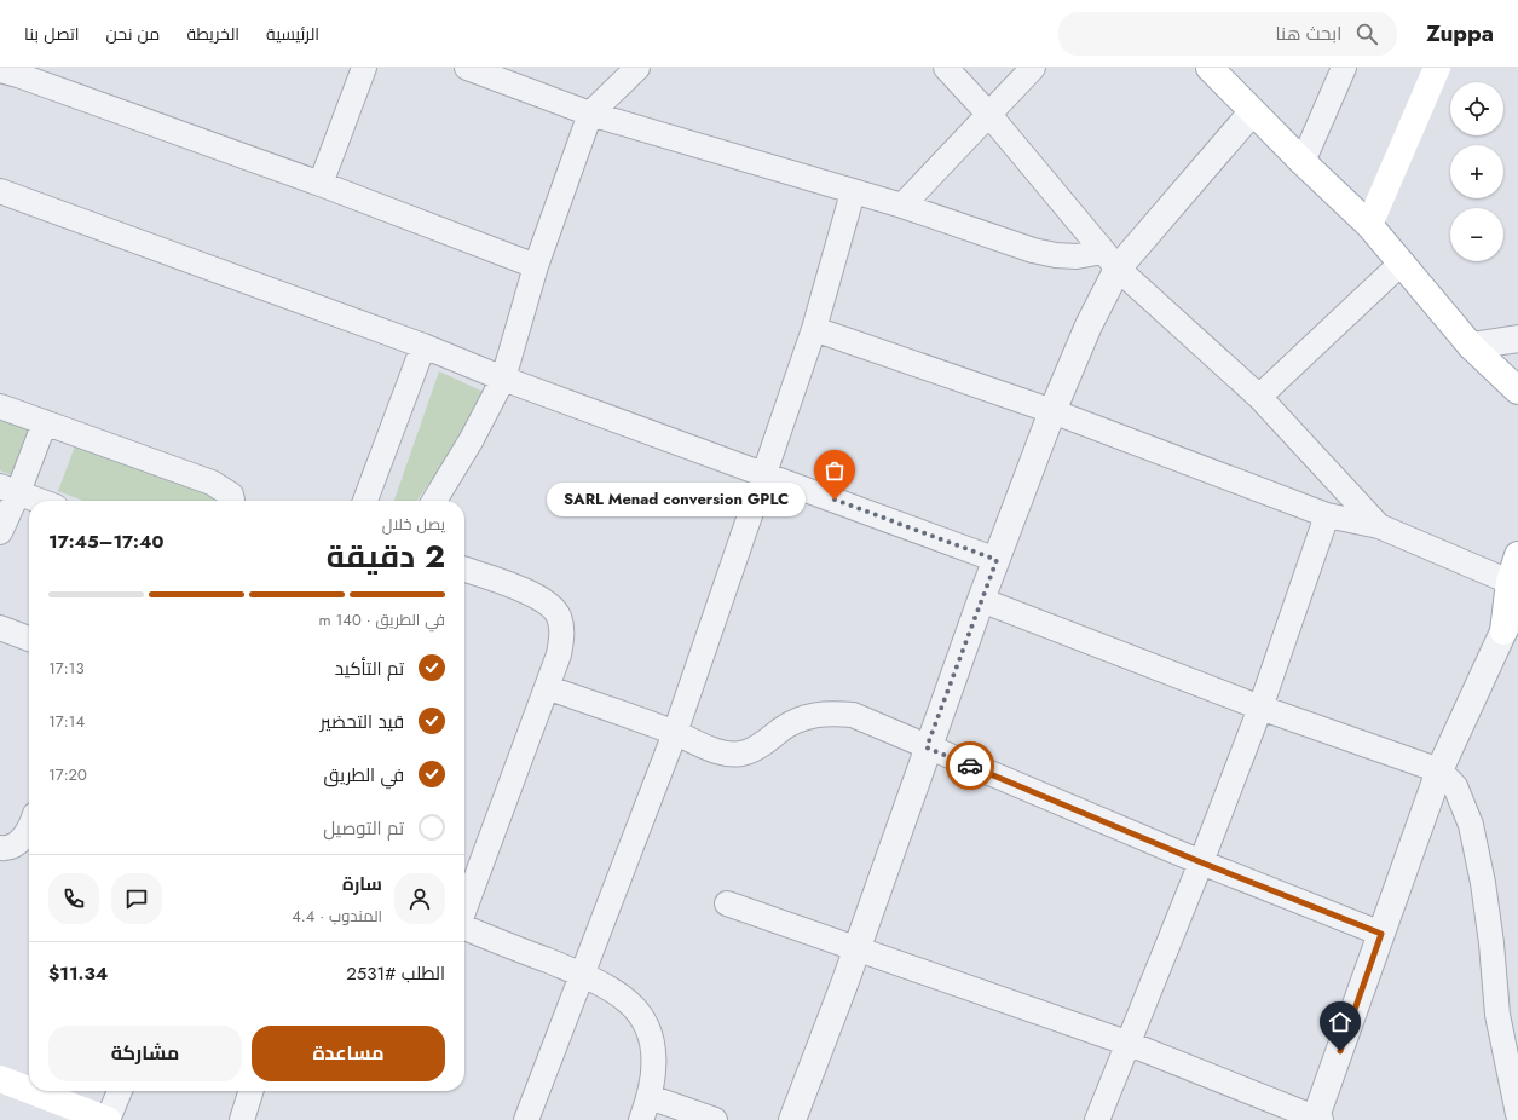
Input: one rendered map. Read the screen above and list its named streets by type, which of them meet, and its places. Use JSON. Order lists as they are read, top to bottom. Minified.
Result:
{"places":["SARL Menad conversion GPLC"],"page":{"header":"Zuppa","search":"ابحث هنا","nav":["الرئيسية","الخريطة","من نحن","اتصل بنا"],"map_buttons":["+","−"],"bubble":"SARL Menad conversion GPLC","heading":["2 دقيقة","يصل خلال","17:40–17:45"],"panel":["سارة","المندوب · 4.4","الطلب #2531","$11.34"],"bar":"في الطريق · 140 m","list":[["تم التأكيد","17:13"],["قيد التحضير","17:14"],["في الطريق","17:20"],"تم التوصيل"],"buttons":["مساعدة","مشاركة"]}}
